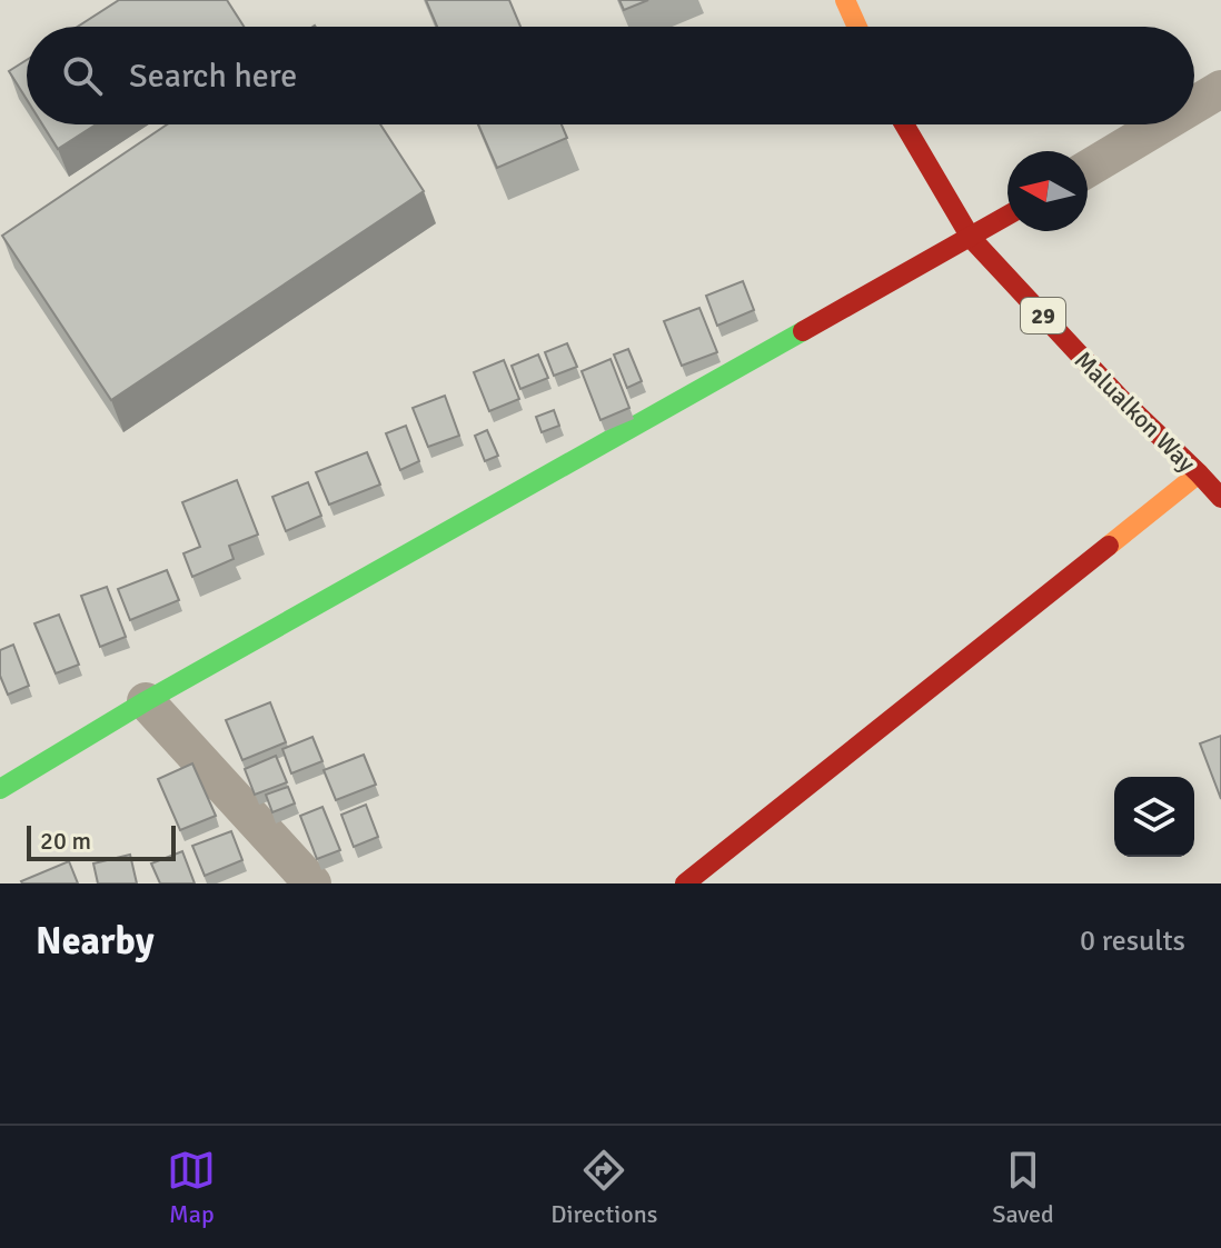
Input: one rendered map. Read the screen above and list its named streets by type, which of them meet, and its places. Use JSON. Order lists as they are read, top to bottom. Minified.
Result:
{"streets":{"street":["29","Malualkon Way"]},"scale_bar":"20 m","north":"left","page":{"search":"Search here","scale":"20 m","heading":["Nearby","0 results"],"nav":["Map","Directions","Saved"]}}
